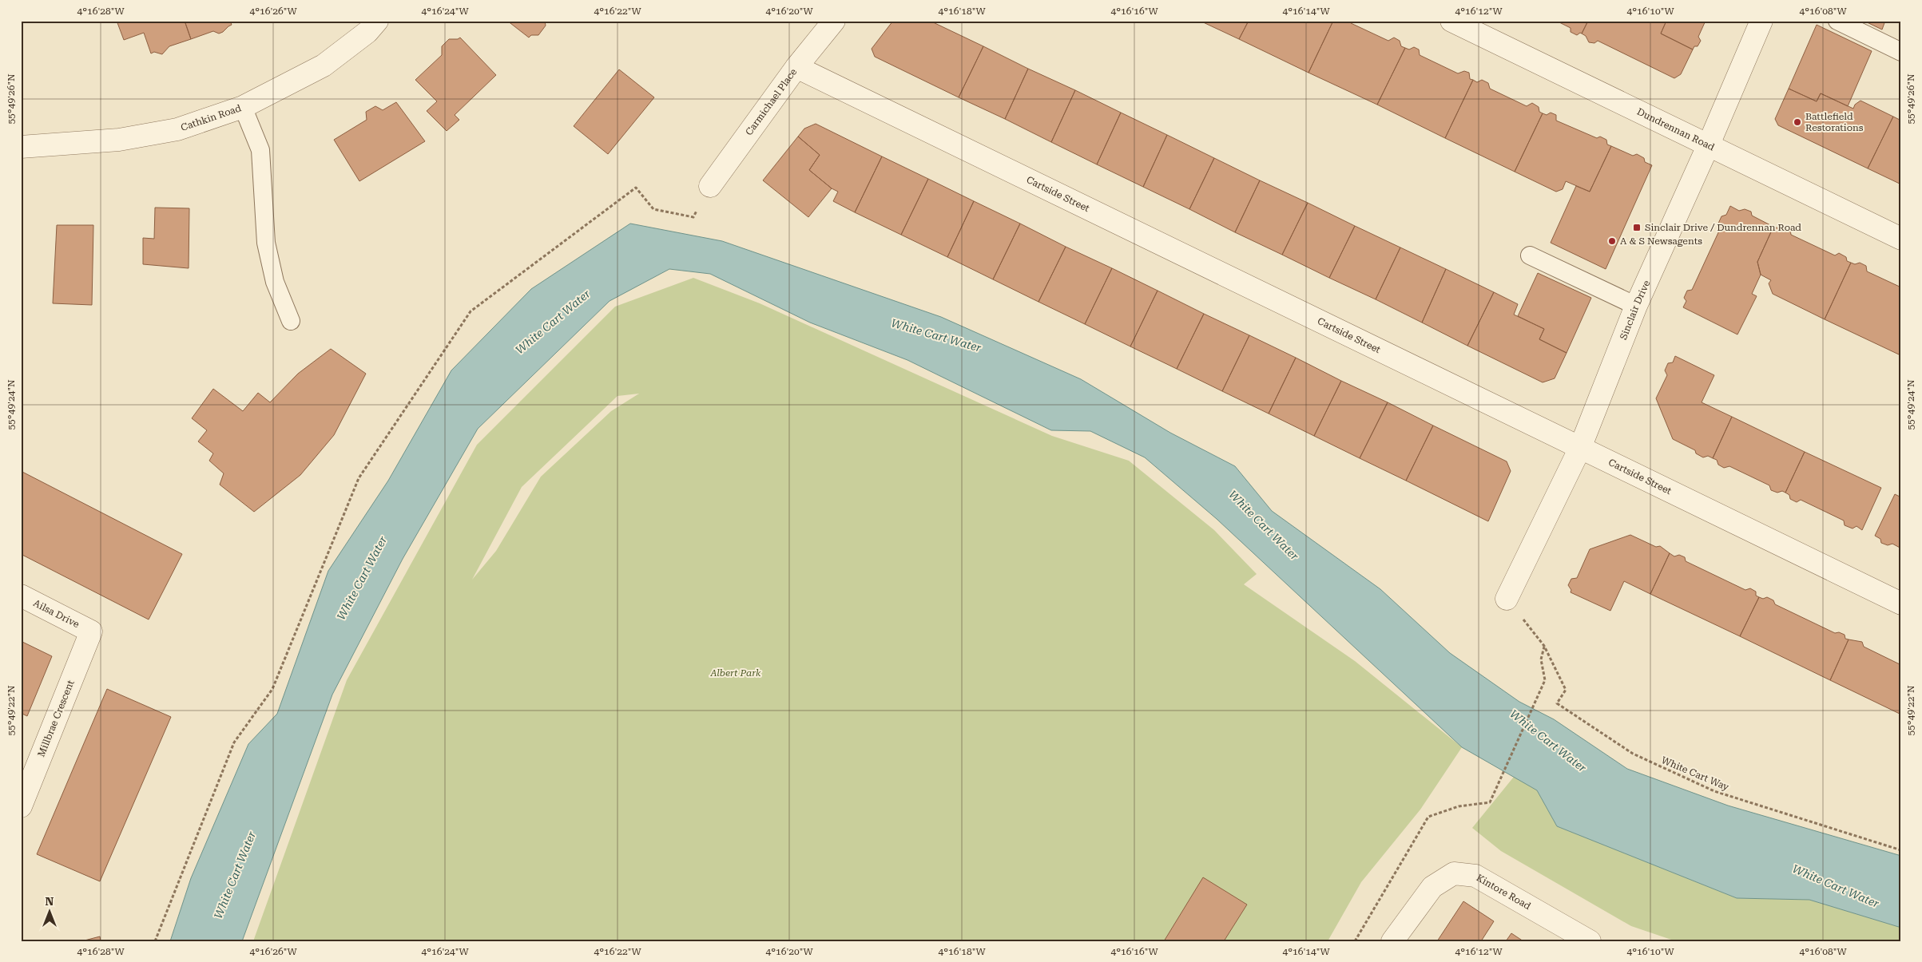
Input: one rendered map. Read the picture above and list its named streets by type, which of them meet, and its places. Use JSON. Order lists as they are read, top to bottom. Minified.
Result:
{"streets":{"street":["Carmichael Place","Cathkin Road","Dundrennan Road","Cartside Street","Sinclair Drive","Ailsa Drive","Millbrae Crescent","Kintore Road"],"path":["White Cart Way"]},"crossings":[["Carmichael Place","Cartside Street"],["Dundrennan Road","Sinclair Drive"],["Cartside Street","Sinclair Drive"],["Ailsa Drive","Millbrae Crescent"]],"water":["White Cart Water"],"parks":["Albert Park"],"places":{"other":["Battlefield Restorations","A & S Newsagents"],"transit":["Sinclair Drive / Dundrennan Road"]},"north":"top","coordinates":["4°16'28\"W","4°16'26\"W","4°16'24\"W","4°16'22\"W","4°16'20\"W","4°16'18\"W","4°16'16\"W","4°16'14\"W","4°16'12\"W","4°16'10\"W","4°16'08\"W","55°49'26\"N","55°49'24\"N","55°49'22\"N"]}
